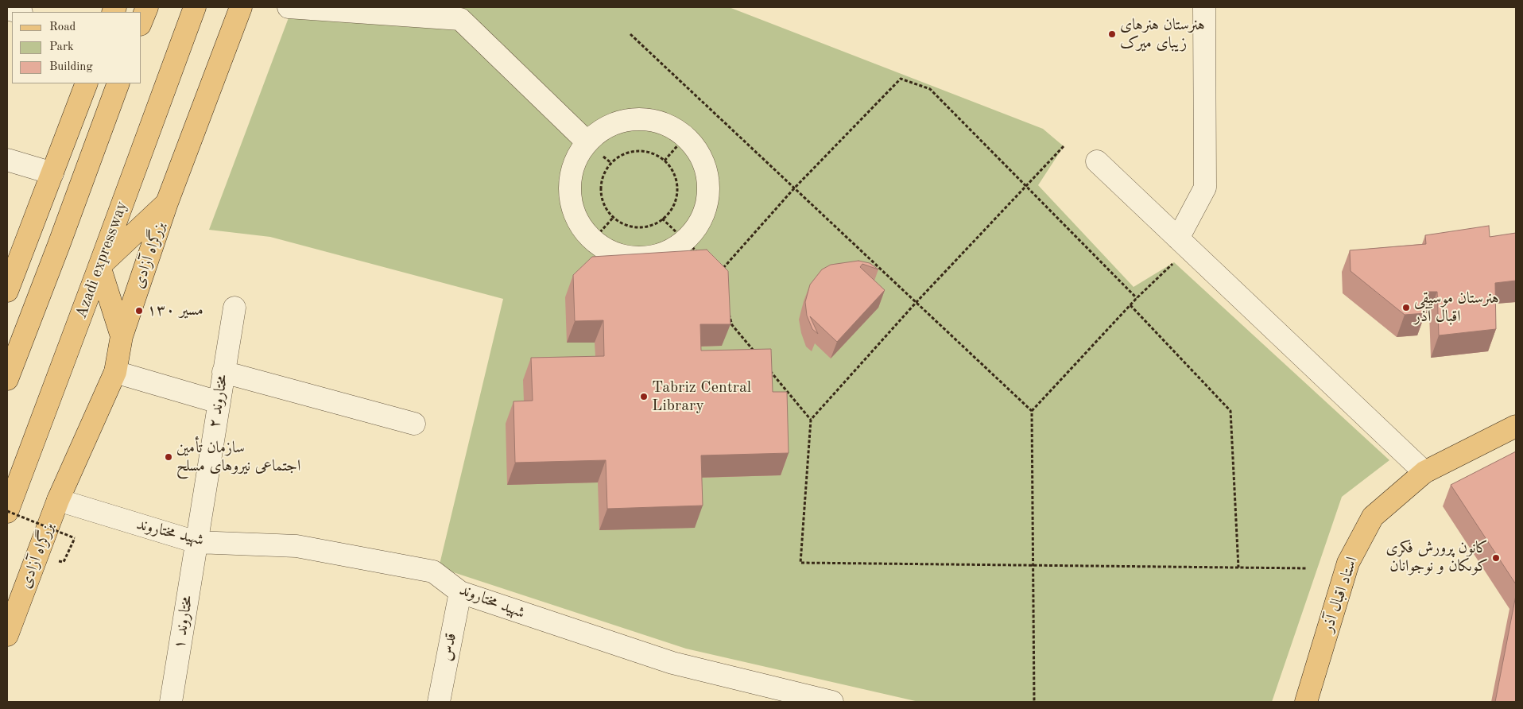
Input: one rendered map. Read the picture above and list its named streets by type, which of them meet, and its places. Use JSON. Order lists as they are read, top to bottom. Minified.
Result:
{"streets":{"main road":["بزرگراه آزادی","Azadi expressway","استاد اقبال آذر"],"street":["مختاروند ۲","شهید مختاروند","مختاروند ۱","قدس"]},"crossings":[["بزرگراه آزادی","شهید مختاروند"],["مختاروند ۲","شهید مختاروند"],["مختاروند ۲","مختاروند ۱"],["شهید مختاروند","مختاروند ۱"],["شهید مختاروند","قدس"]],"places":["هنرستان هنرهای زیبای میرک","هنرستان موسیقی اقبال آذر","مسیر ۱۳۰","Tabriz Central Library","سازمان تأمین اجتماعی نیروهای مسلح","کانون پرورش فکرى کوىکان و نوجوانان"],"legend":["Road","Park","Building"]}
